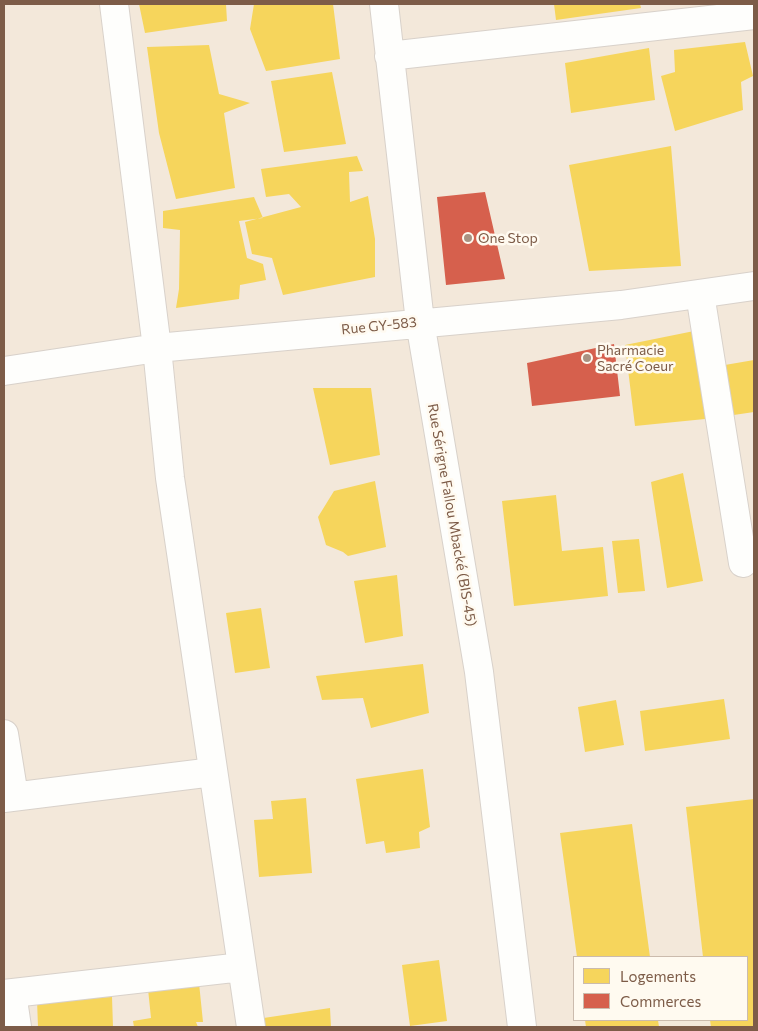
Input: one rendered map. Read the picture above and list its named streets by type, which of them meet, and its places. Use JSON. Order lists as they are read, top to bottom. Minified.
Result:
{"streets":{"street":["Rue GY-583","Rue Sérigne Fallou Mbacké (BIS-45)"]},"crossings":[["Rue GY-583","Rue Sérigne Fallou Mbacké (BIS-45)"]],"places":["One Stop","Pharmacie Sacré Coeur"],"legend":["Logements","Commerces"]}
